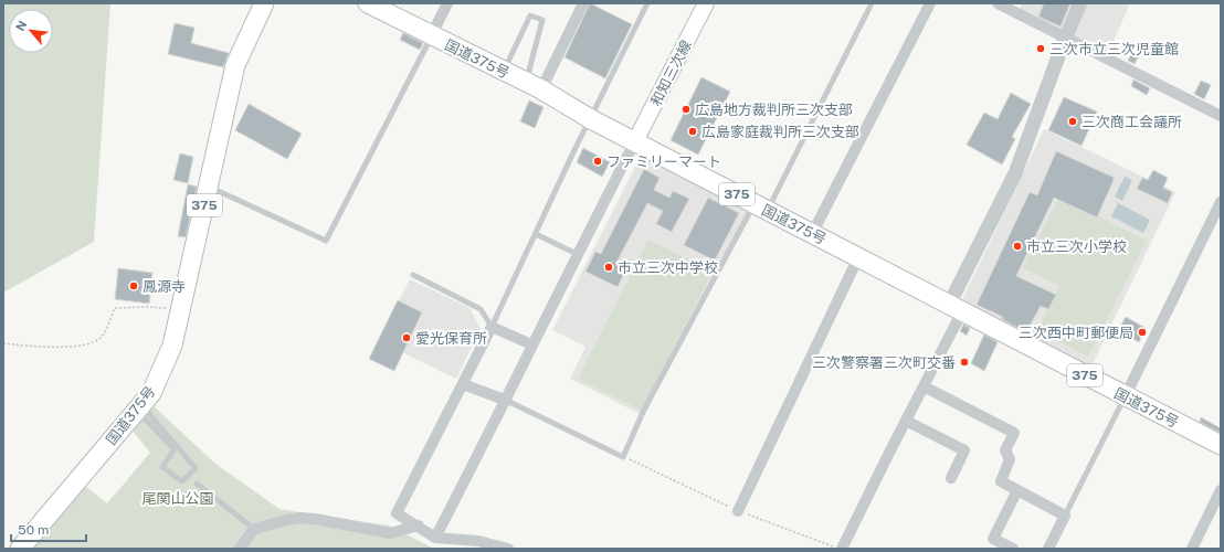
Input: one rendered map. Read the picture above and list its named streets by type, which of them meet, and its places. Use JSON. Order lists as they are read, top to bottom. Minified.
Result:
{"streets":{"highway":["国道375号","375"],"main road":["和知三次線"]},"crossings":[["国道375号","和知三次線"]],"parks":["尾関山公園"],"places":["三次市立三次児童館","広島地方裁判所三次支部","三次商工会議所","広島家庭裁判所三次支部","ファミリーマート","市立三次小学校","市立三次中学校","鳳源寺","三次西中町郵便局","愛光保育所","三次警察署三次町交番"],"scale_bar":"50 m","north":"top left"}
